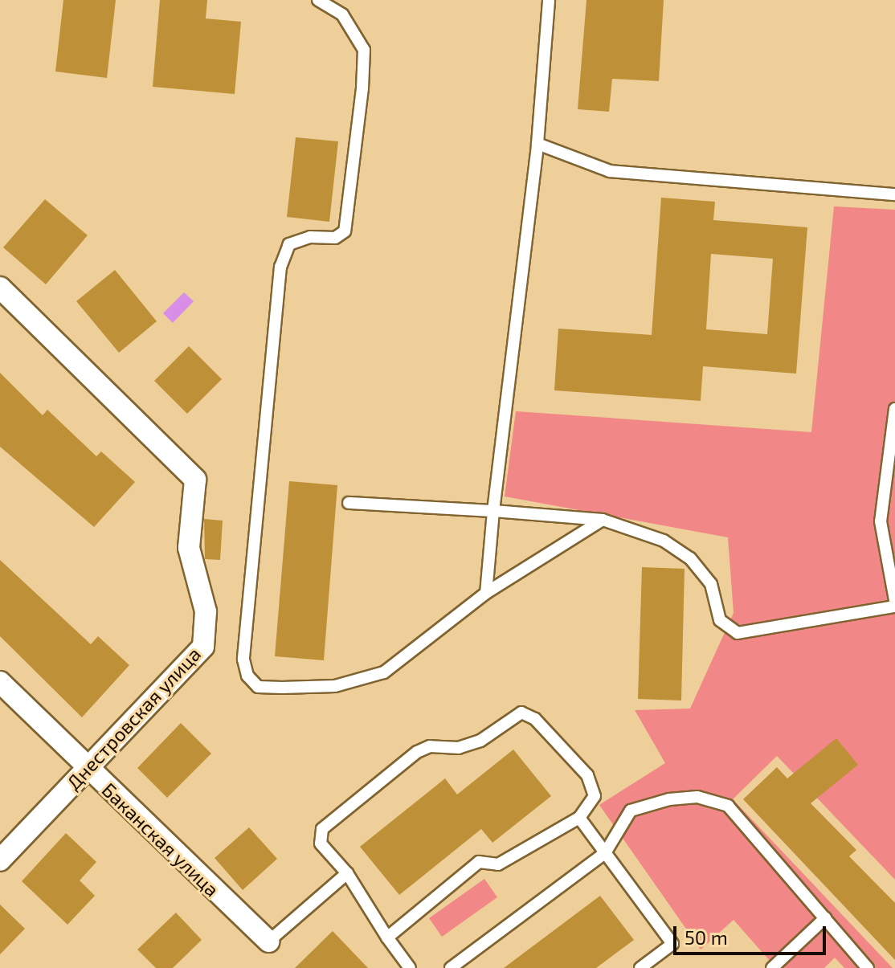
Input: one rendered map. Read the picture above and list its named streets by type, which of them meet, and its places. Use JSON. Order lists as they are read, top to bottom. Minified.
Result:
{"streets":{"street":["Днестровская улица","Баканская улица"]},"crossings":[["Днестровская улица","Баканская улица"]],"scale_bar":"50 m"}
